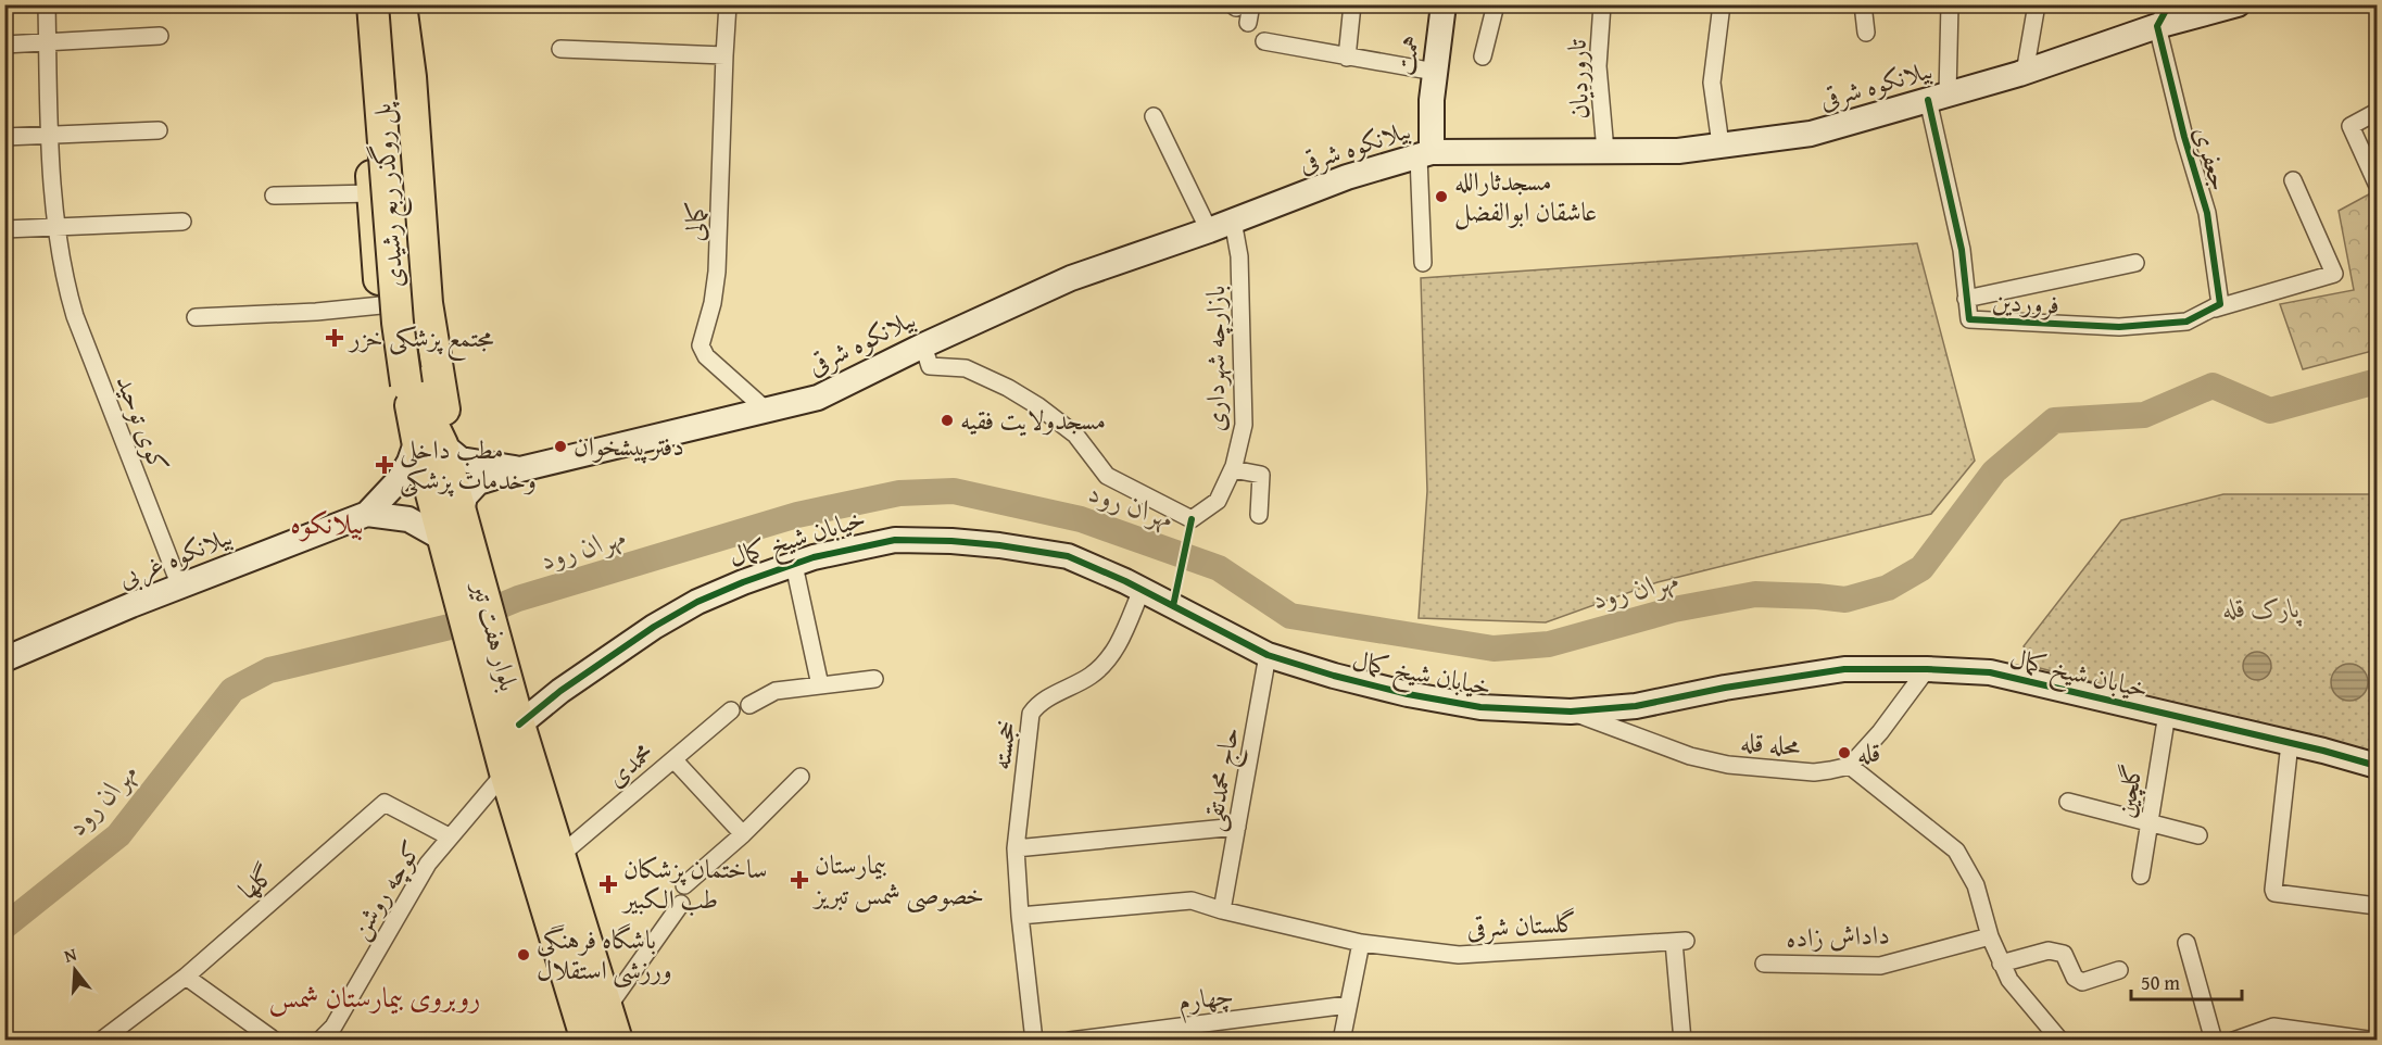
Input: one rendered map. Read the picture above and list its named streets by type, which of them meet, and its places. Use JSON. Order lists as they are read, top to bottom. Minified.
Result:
{"streets":{"highway":["پل روگذر ربع رشیدی","بلوار هفت تیر"],"street":["همت","تاروردیان","بیلانکوه شرقی","جعفری","کمالی","فروردین","بازارچه شهرداری","کوی توحید","خیابان شیخ کمال","بیلانکوه غربی","محله قله","خجسته","محمدی","حاج محمدتقی","گلچین","گلها","کوچه روشن","گلستان شرقی","داداش زاده","چهارم"]},"crossings":[["همت","بیلانکوه شرقی"],["تاروردیان","بیلانکوه شرقی"],["بیلانکوه شرقی","جعفری"],["بیلانکوه شرقی","کمالی"],["بیلانکوه شرقی","فروردین"],["بیلانکوه شرقی","بازارچه شهرداری"],["بیلانکوه شرقی","بیلانکوه غربی"],["بیلانکوه شرقی","بلوار هفت تیر"],["جعفری","فروردین"],["پل روگذر ربع رشیدی","بلوار هفت تیر"],["کوی توحید","بیلانکوه غربی"],["خیابان شیخ کمال","بلوار هفت تیر"],["خیابان شیخ کمال","محله قله"],["خیابان شیخ کمال","خجسته"],["خیابان شیخ کمال","حاج محمدتقی"],["خیابان شیخ کمال","گلچین"],["بیلانکوه غربی","بلوار هفت تیر"],["بلوار هفت تیر","محمدی"],["بلوار هفت تیر","کوچه روشن"],["خجسته","گلستان شرقی"],["حاج محمدتقی","گلستان شرقی"],["گلها","کوچه روشن"]],"districts":["بیلانکوه","روبروی بیمارستان شمس"],"water":["مهران رود"],"parks":["پارک قله"],"places":{"other":["مسجدثارالله عاشقان ابوالفضل","مسجدولایت فقیه","دفترپیشخوان","قله","باشگاه فرهنگی ورزشی استقلال"],"health":["مجتمع پزشکی خزر","مطب داخلی وخدمات پزشکی","بیمارستان خصوصی شمس تبریز","ساختمان پزشکان طب الکبیر"]},"scale_bar":"50 m","north":"top"}
